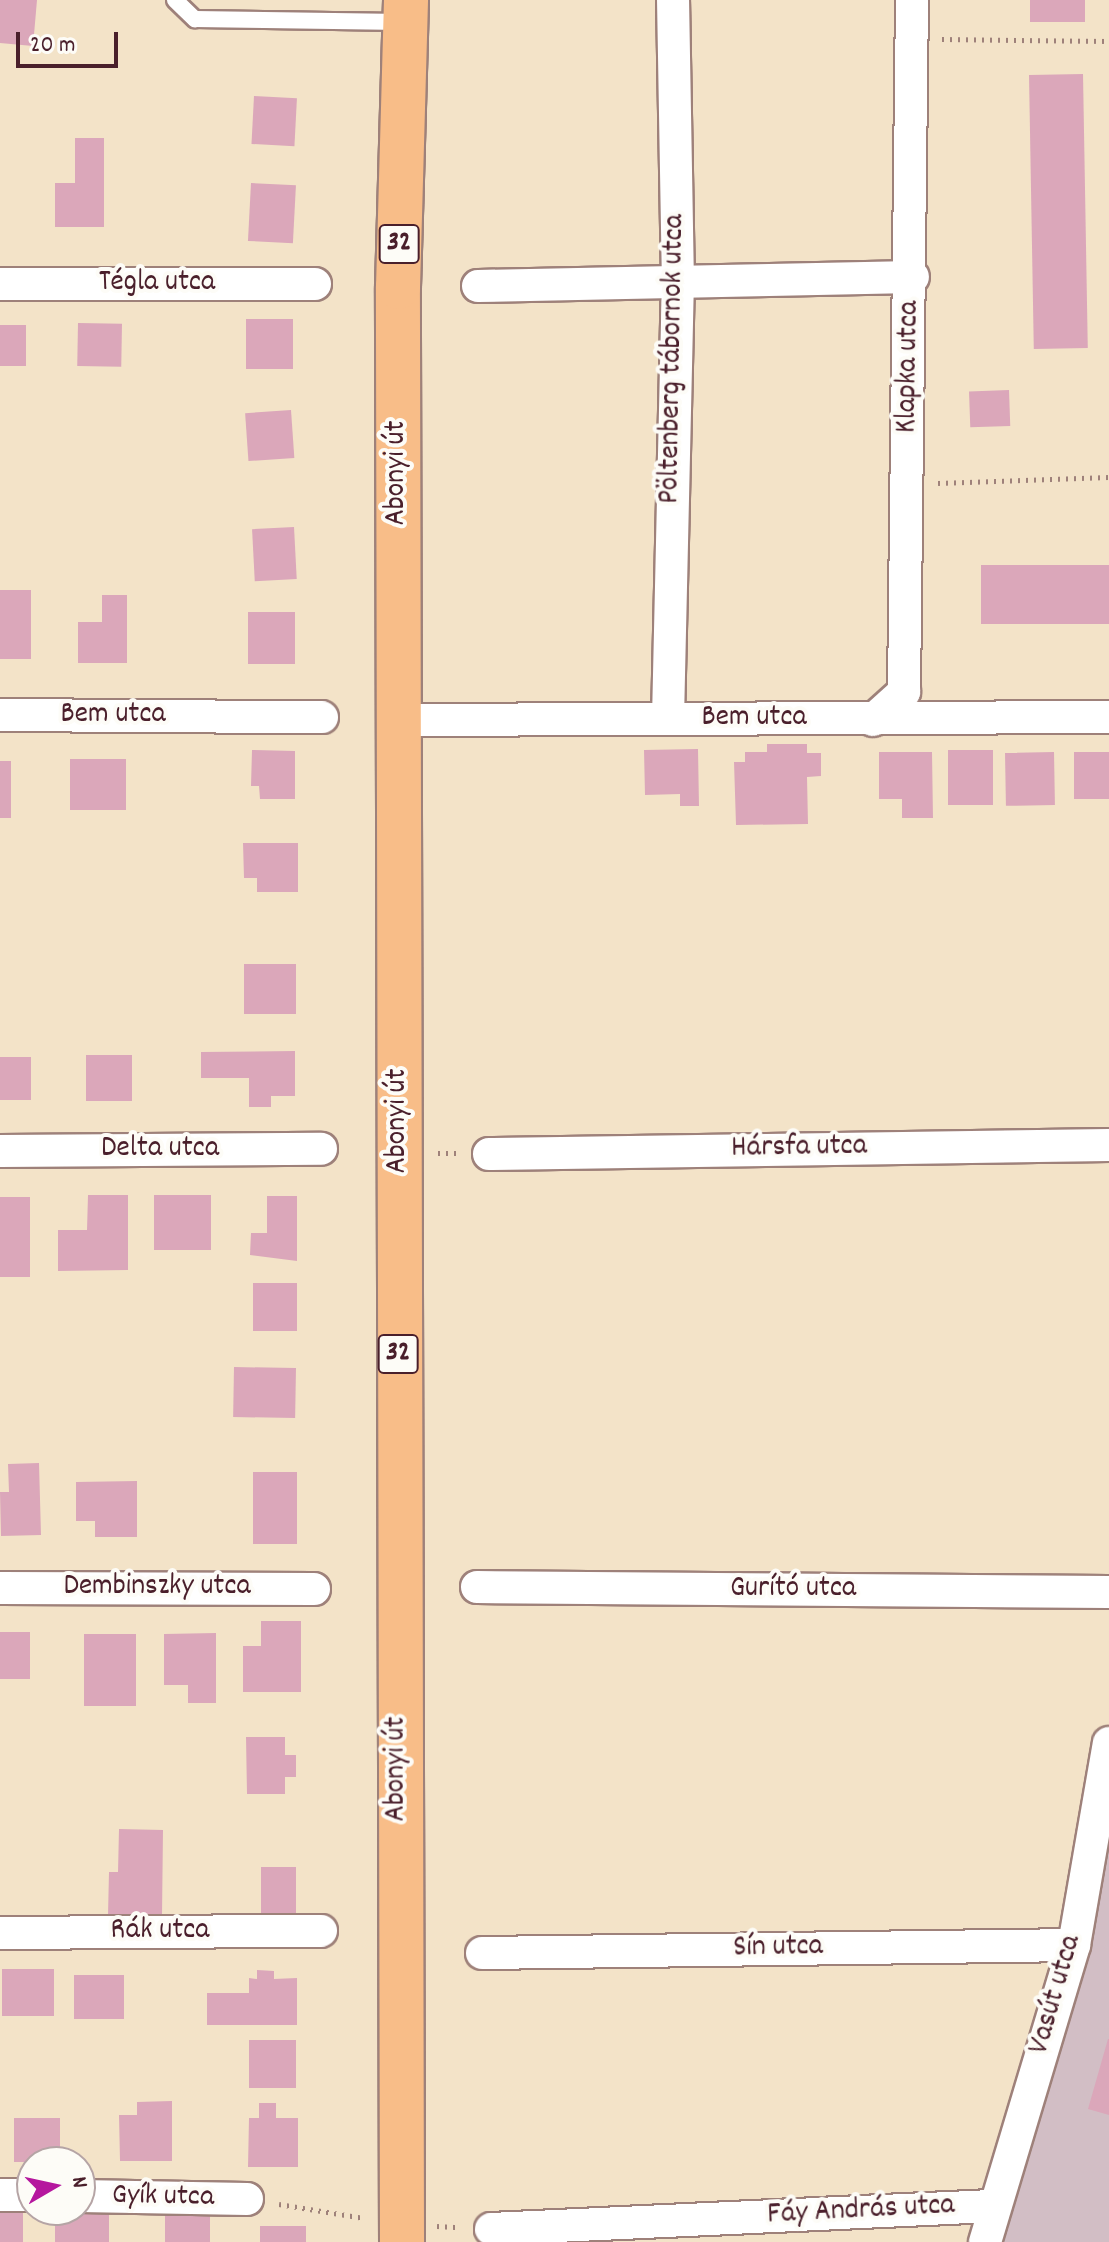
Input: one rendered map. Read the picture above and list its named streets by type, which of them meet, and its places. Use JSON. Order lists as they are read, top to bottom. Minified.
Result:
{"streets":{"main road":["32","Abonyi út"],"street":["Tégla utca","Pöltenberg tábornok utca","Klapka utca","Bem utca","Hársfa utca","Delta utca","Dembinszky utca","Gurító utca","Rák utca","Sín utca","Vasút utca","Gyík utca","Fáy András utca"]},"crossings":[["Pöltenberg tábornok utca","Bem utca"],["Klapka utca","Bem utca"],["Abonyi út","Bem utca"],["Sín utca","Vasút utca"],["Vasút utca","Fáy András utca"]],"scale_bar":"20 m","north":"right"}
